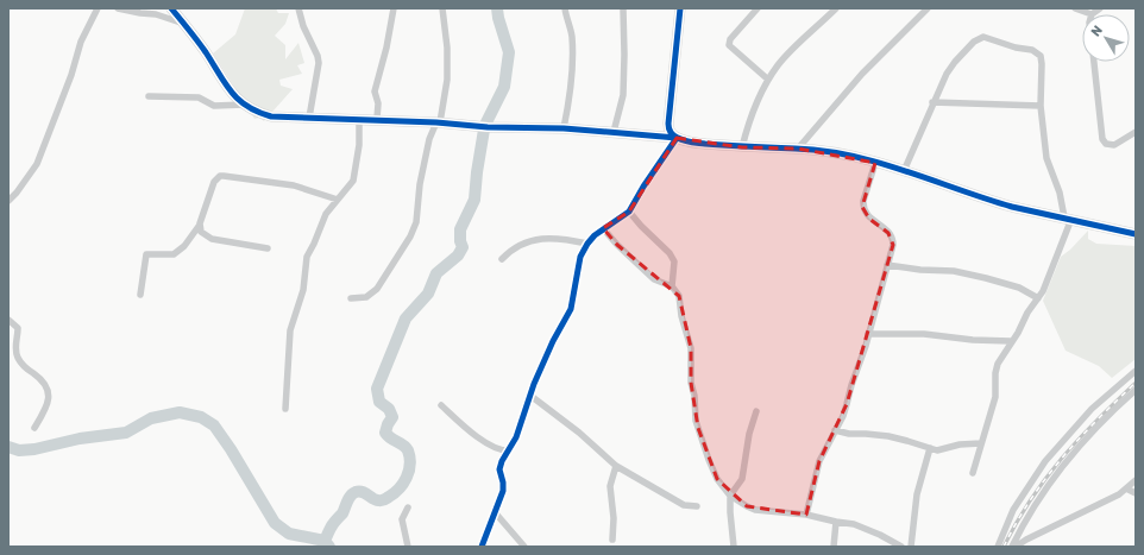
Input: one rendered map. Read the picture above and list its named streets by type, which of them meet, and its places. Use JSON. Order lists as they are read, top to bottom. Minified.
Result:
{"north":"top left"}
